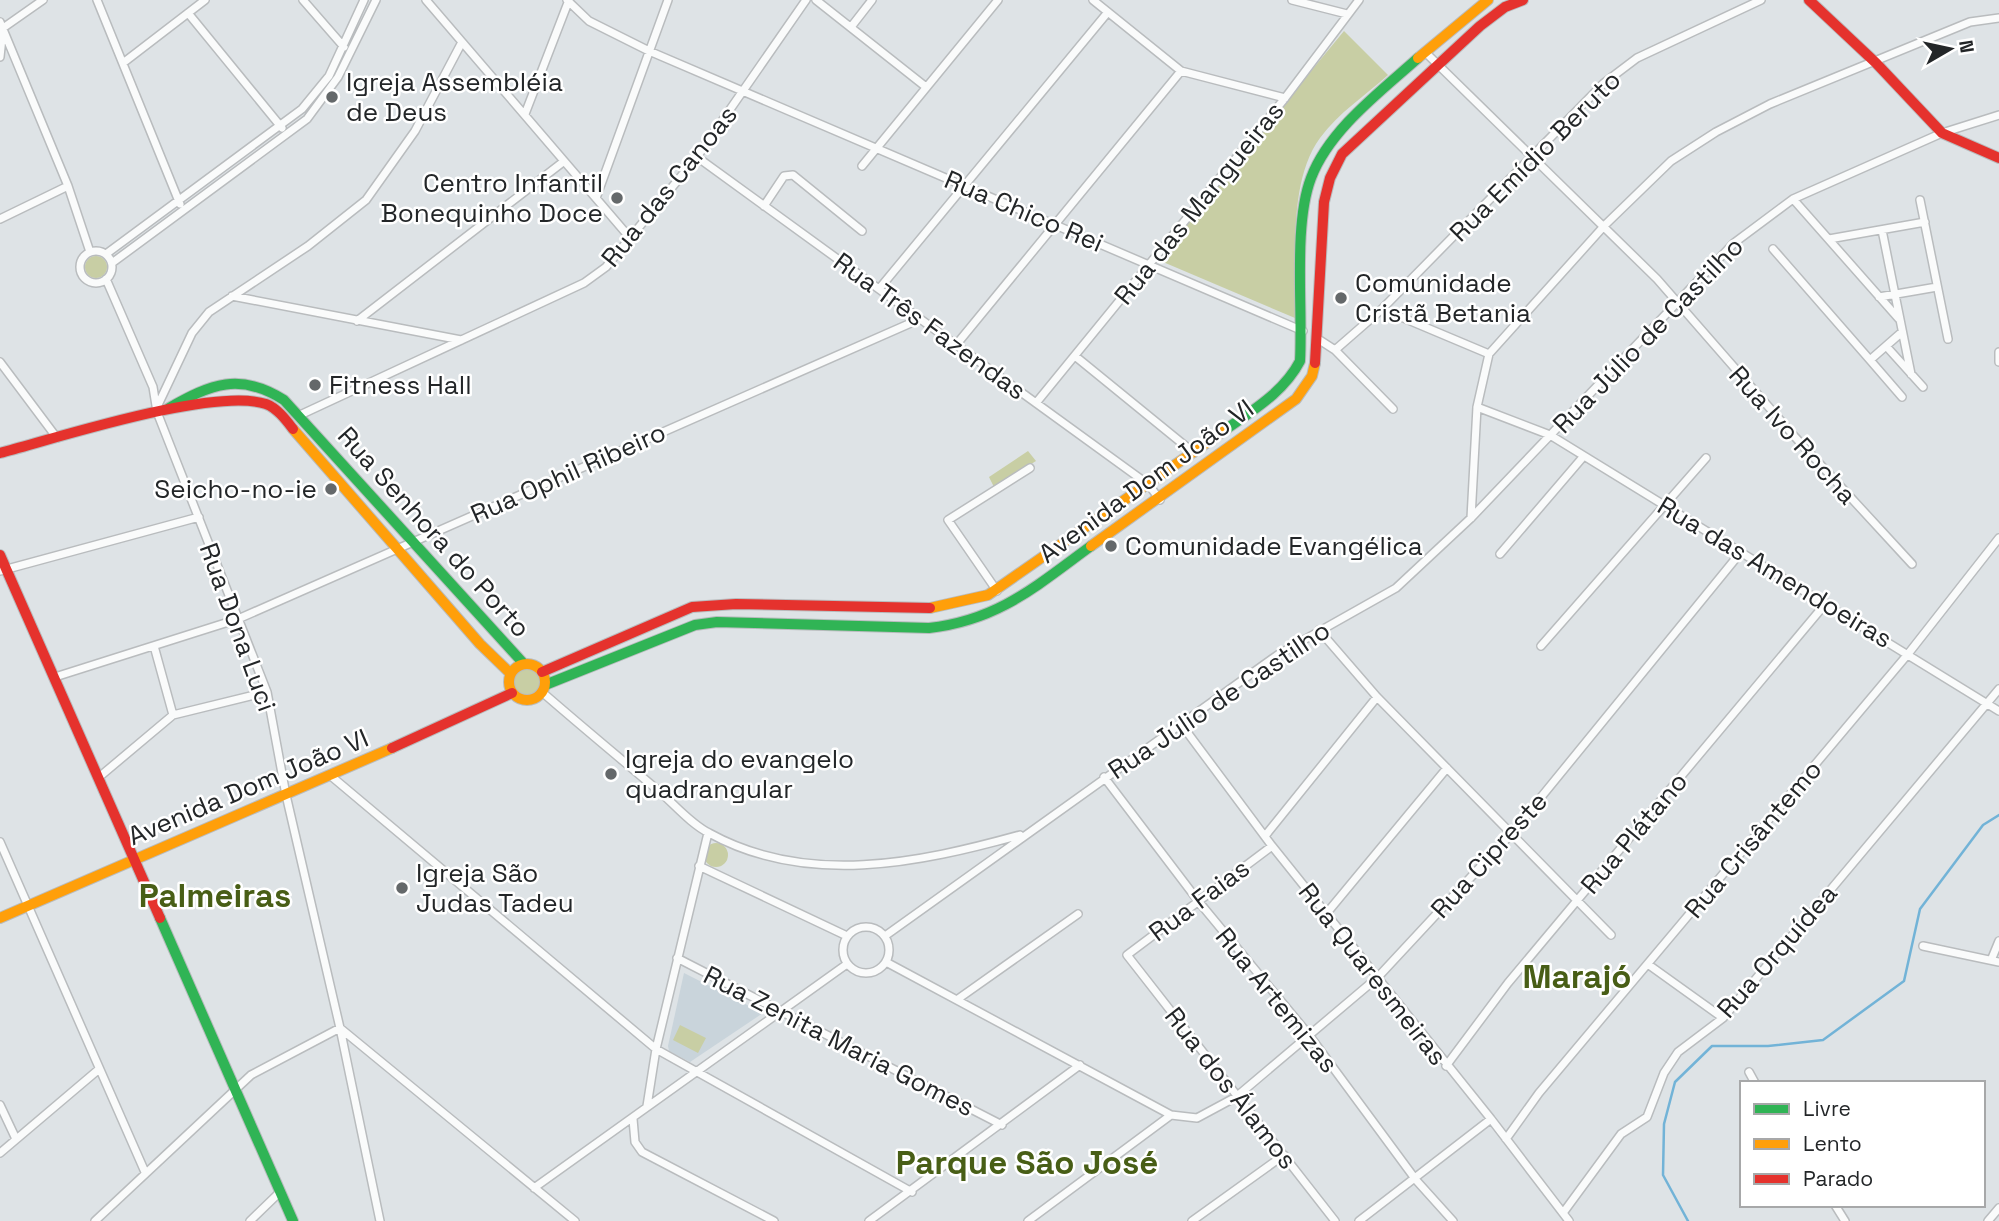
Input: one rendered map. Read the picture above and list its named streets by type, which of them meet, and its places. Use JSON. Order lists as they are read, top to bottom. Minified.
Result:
{"streets":{"main road":["Avenida Dom João VI","Rua Senhora do Porto"],"street":["Rua Emídio Beruto","Rua das Canoas","Rua das Mangueiras","Rua Chico Rei","Rua Três Fazendas","Rua Júlio de Castilho","Rua Ivo Rocha","Rua Ophil Ribeiro","Rua das Amendoeiras","Rua Dona Luci","Rua Plátano","Rua Crisântemo","Rua Cipreste","Rua Faias","Rua Orquídea","Rua Quaresmeiras","Rua Artemizas","Rua Zenita Maria Gomes","Rua dos Álamos"]},"crossings":[["Rua Emídio Beruto","Rua Ivo Rocha"],["Rua das Canoas","Rua Chico Rei"],["Rua das Canoas","Rua Três Fazendas"],["Rua das Canoas","Rua Senhora do Porto"],["Rua das Mangueiras","Rua Chico Rei"],["Rua das Mangueiras","Rua Três Fazendas"],["Rua Chico Rei","Avenida Dom João VI"],["Rua Três Fazendas","Rua Ophil Ribeiro"],["Rua Três Fazendas","Avenida Dom João VI"],["Rua Júlio de Castilho","Rua Ivo Rocha"],["Rua Júlio de Castilho","Avenida Dom João VI"],["Rua Júlio de Castilho","Rua Senhora do Porto"],["Rua Júlio de Castilho","Rua das Amendoeiras"],["Rua Júlio de Castilho","Rua Quaresmeiras"],["Rua Júlio de Castilho","Rua Artemizas"],["Rua Ivo Rocha","Avenida Dom João VI"],["Rua Ophil Ribeiro","Rua Senhora do Porto"],["Rua Ophil Ribeiro","Rua Dona Luci"],["Avenida Dom João VI","Rua Senhora do Porto"],["Avenida Dom João VI","Rua Dona Luci"],["Rua Senhora do Porto","Rua Dona Luci"],["Rua das Amendoeiras","Rua Plátano"],["Rua das Amendoeiras","Rua Crisântemo"],["Rua das Amendoeiras","Rua Cipreste"],["Rua das Amendoeiras","Rua Orquídea"],["Rua Plátano","Rua Quaresmeiras"],["Rua Crisântemo","Rua Quaresmeiras"],["Rua Cipreste","Rua Quaresmeiras"],["Rua Cipreste","Rua Artemizas"],["Rua Cipreste","Rua dos Álamos"],["Rua Faias","Rua Quaresmeiras"],["Rua Faias","Rua Artemizas"],["Rua Faias","Rua dos Álamos"],["Rua Orquídea","Rua Quaresmeiras"]],"districts":["Palmeiras","Marajó","Parque São José"],"places":["Igreja Assembléia de Deus","Centro Infantil Bonequinho Doce","Comunidade Cristã Betania","Fitness Hall","Seicho-no-ie","Comunidade Evangélica","Igreja do evangelo quadrangular","Igreja São Judas Tadeu"],"legend":["Livre","Lento","Parado"],"north":"right"}
